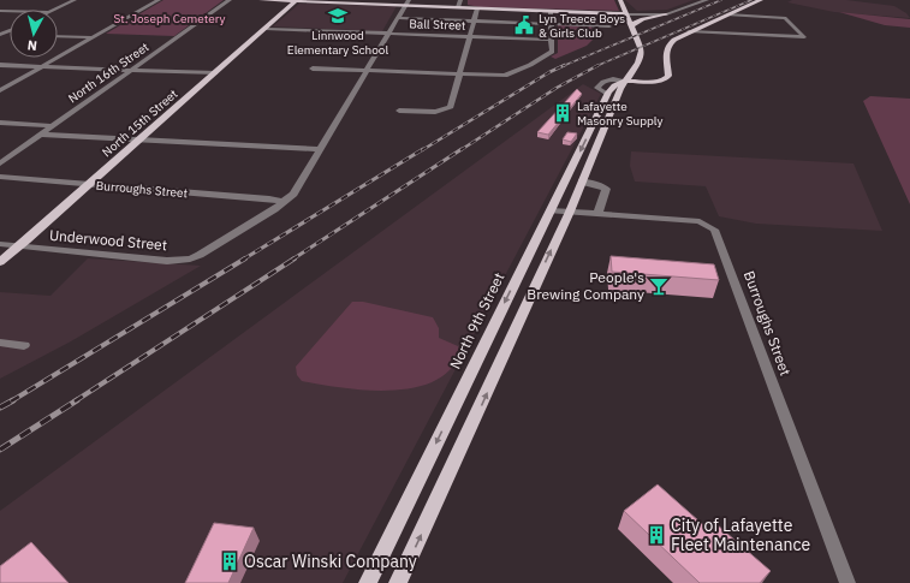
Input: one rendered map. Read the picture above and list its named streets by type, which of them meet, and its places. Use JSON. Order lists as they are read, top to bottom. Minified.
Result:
{"streets":{"main road":["North 15th Street","North 9th Street"],"street":["Ball Street","North 16th Street","Burroughs Street","Underwood Street"]},"crossings":[["Ball Street","North 15th Street"],["Ball Street","Underwood Street"],["North 15th Street","Burroughs Street"],["North 15th Street","Underwood Street"],["Burroughs Street","Underwood Street"],["Burroughs Street","North 9th Street"]],"parks":["St. Joseph Cemetery"],"places":{"school or university":["Linnwood Elementary School"],"public building":["Lyn Treece Boys & Girls Club"],"building":["Lafayette Masonry Supply","City of Lafayette Fleet Maintenance","Oscar Winski Company"],"bar":["People's Brewing Company"]},"north":"bottom"}
